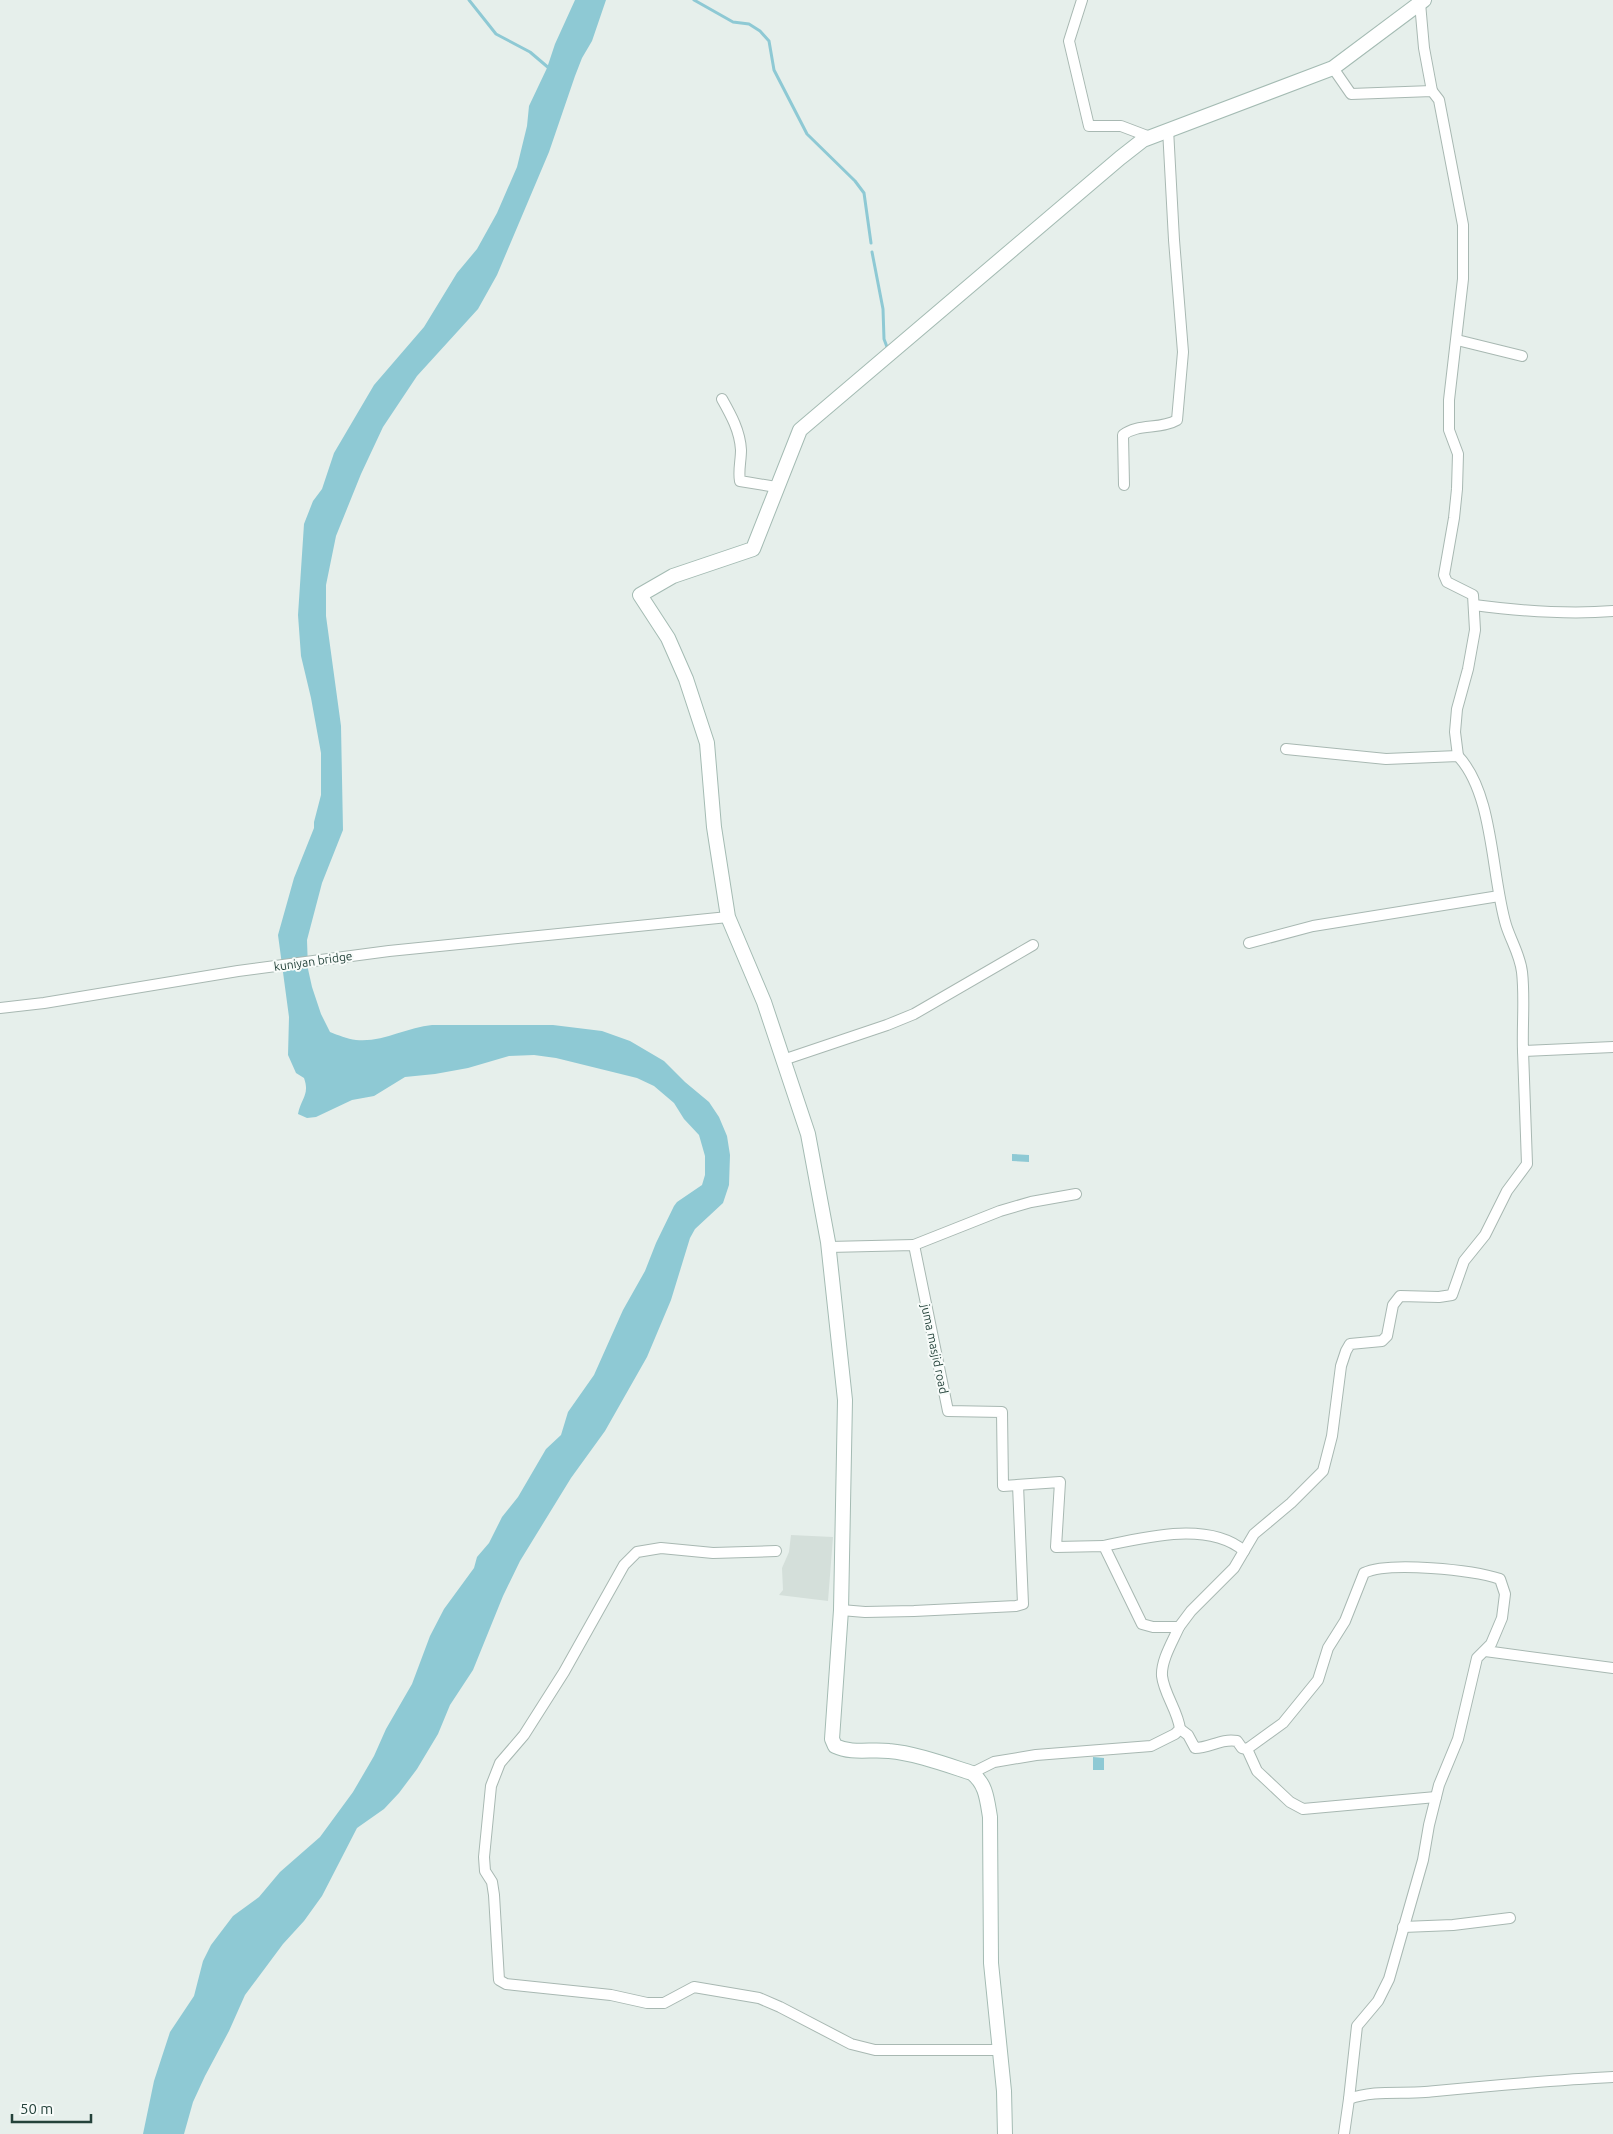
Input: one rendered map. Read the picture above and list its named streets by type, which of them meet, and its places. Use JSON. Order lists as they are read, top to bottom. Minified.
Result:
{"streets":{"street":["kuniyan bridge","juma masjid road"]},"scale_bar":"50 m"}
